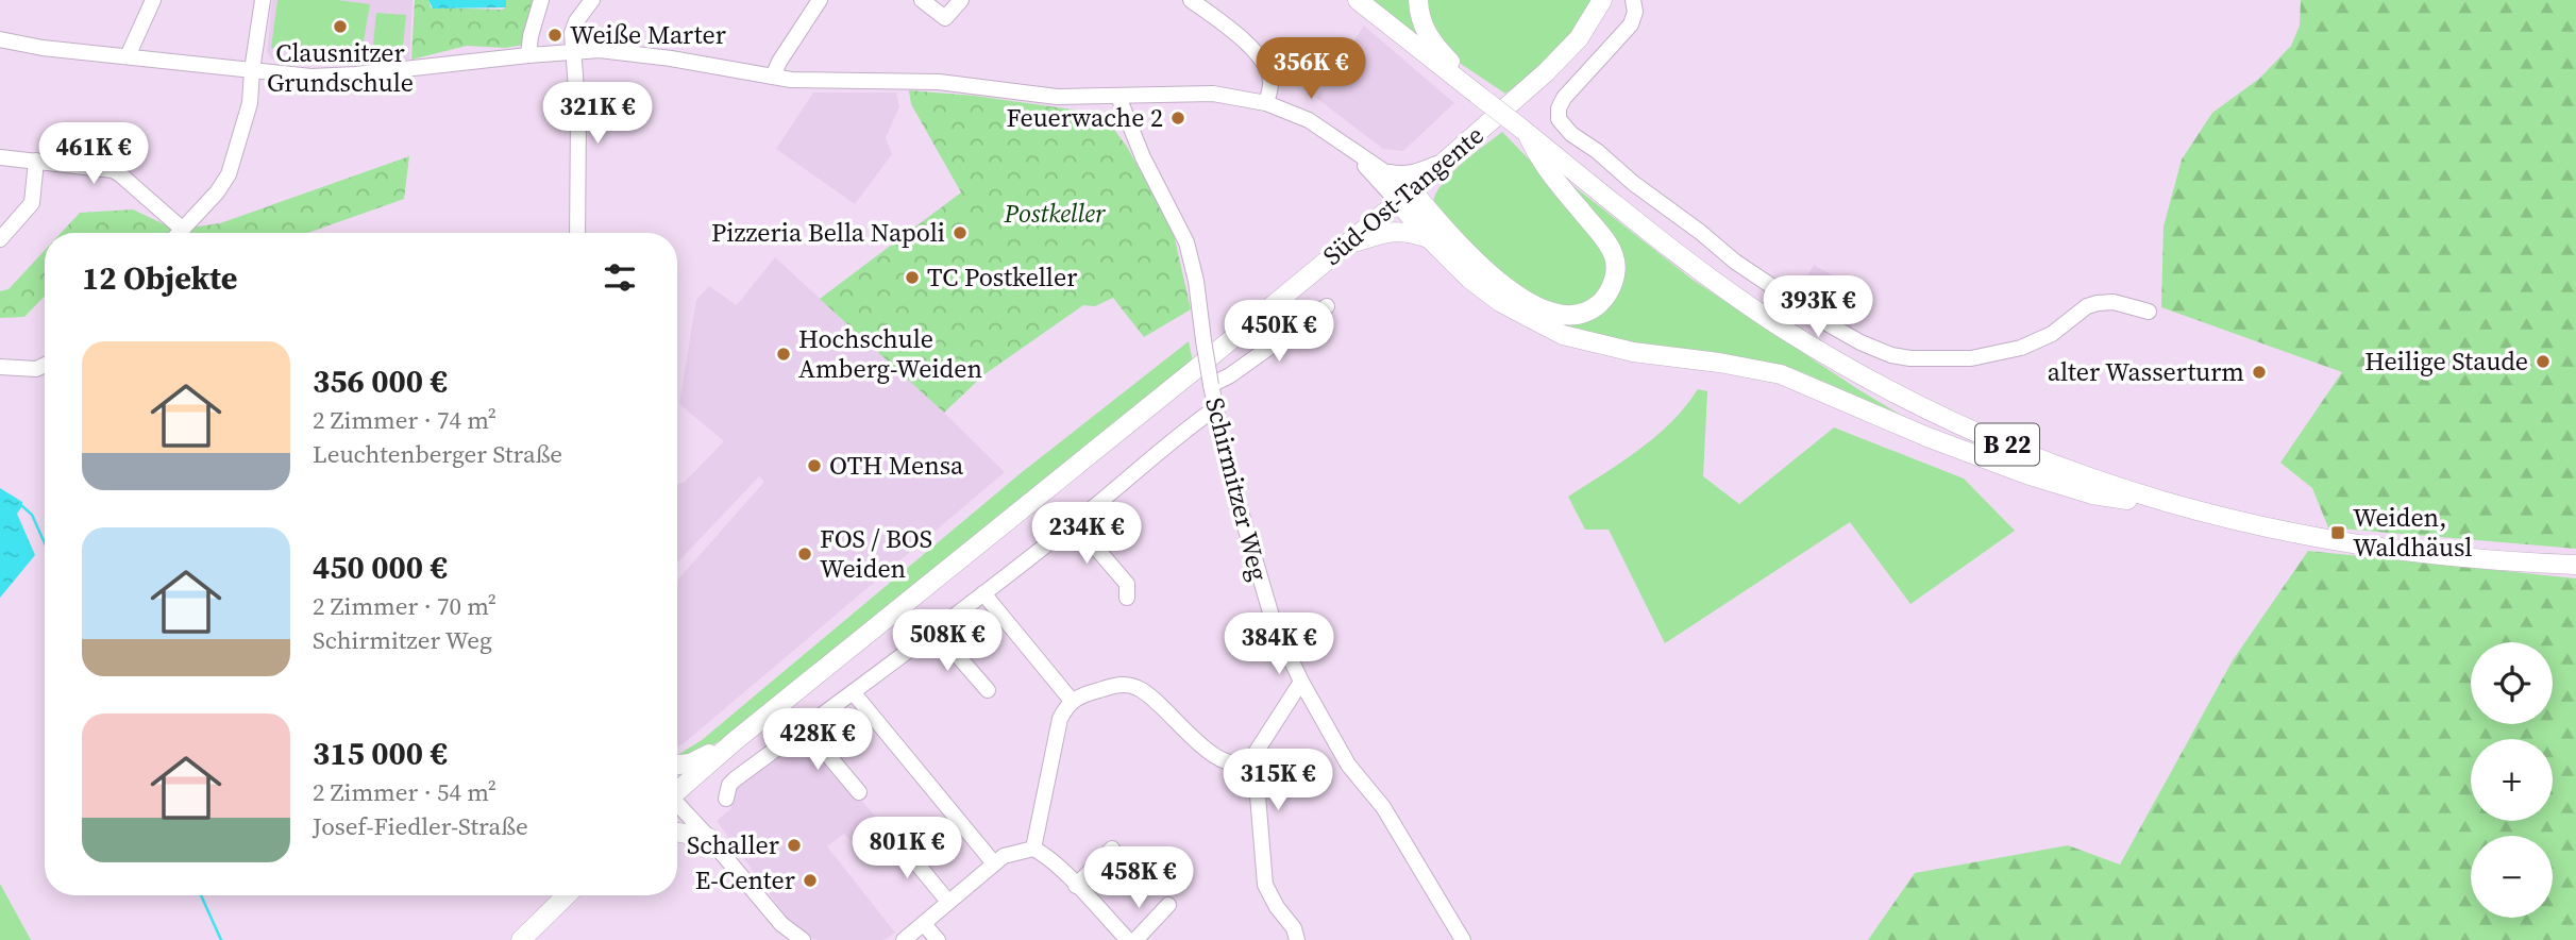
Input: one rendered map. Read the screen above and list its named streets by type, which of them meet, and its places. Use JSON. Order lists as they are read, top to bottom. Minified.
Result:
{"streets":{"main road":["Süd-Ost-Tangente","B 22"],"street":["Schirmitzer Weg"]},"parks":["Postkeller"],"places":{"other":["Clausnitzer Grundschule","Weiße Marter","Feuerwache 2","Pizzeria Bella Napoli","TC Postkeller","Hochschule Amberg-Weiden","Heilige Staude","alter Wasserturm","OTH Mensa","FOS / BOS Weiden","Schaller","E-Center"],"transit":["Weiden, Waldhäusl"]},"page":{"price":["356K €","321K €","461K €","393K €","450K €","234K €","508K €","384K €","428K €","315K €","801K €","458K €"],"heading":"12 Objekte","list":[{"name":"356 000 €","note":"2 Zimmer · 74 m² · Leuchtenberger Straße"},{"name":"450 000 €","note":"2 Zimmer · 70 m² · Schirmitzer Weg"},{"name":"315 000 €","note":"2 Zimmer · 54 m² · Josef-Fiedler-Straße"}],"map_buttons":["+","−"]}}
